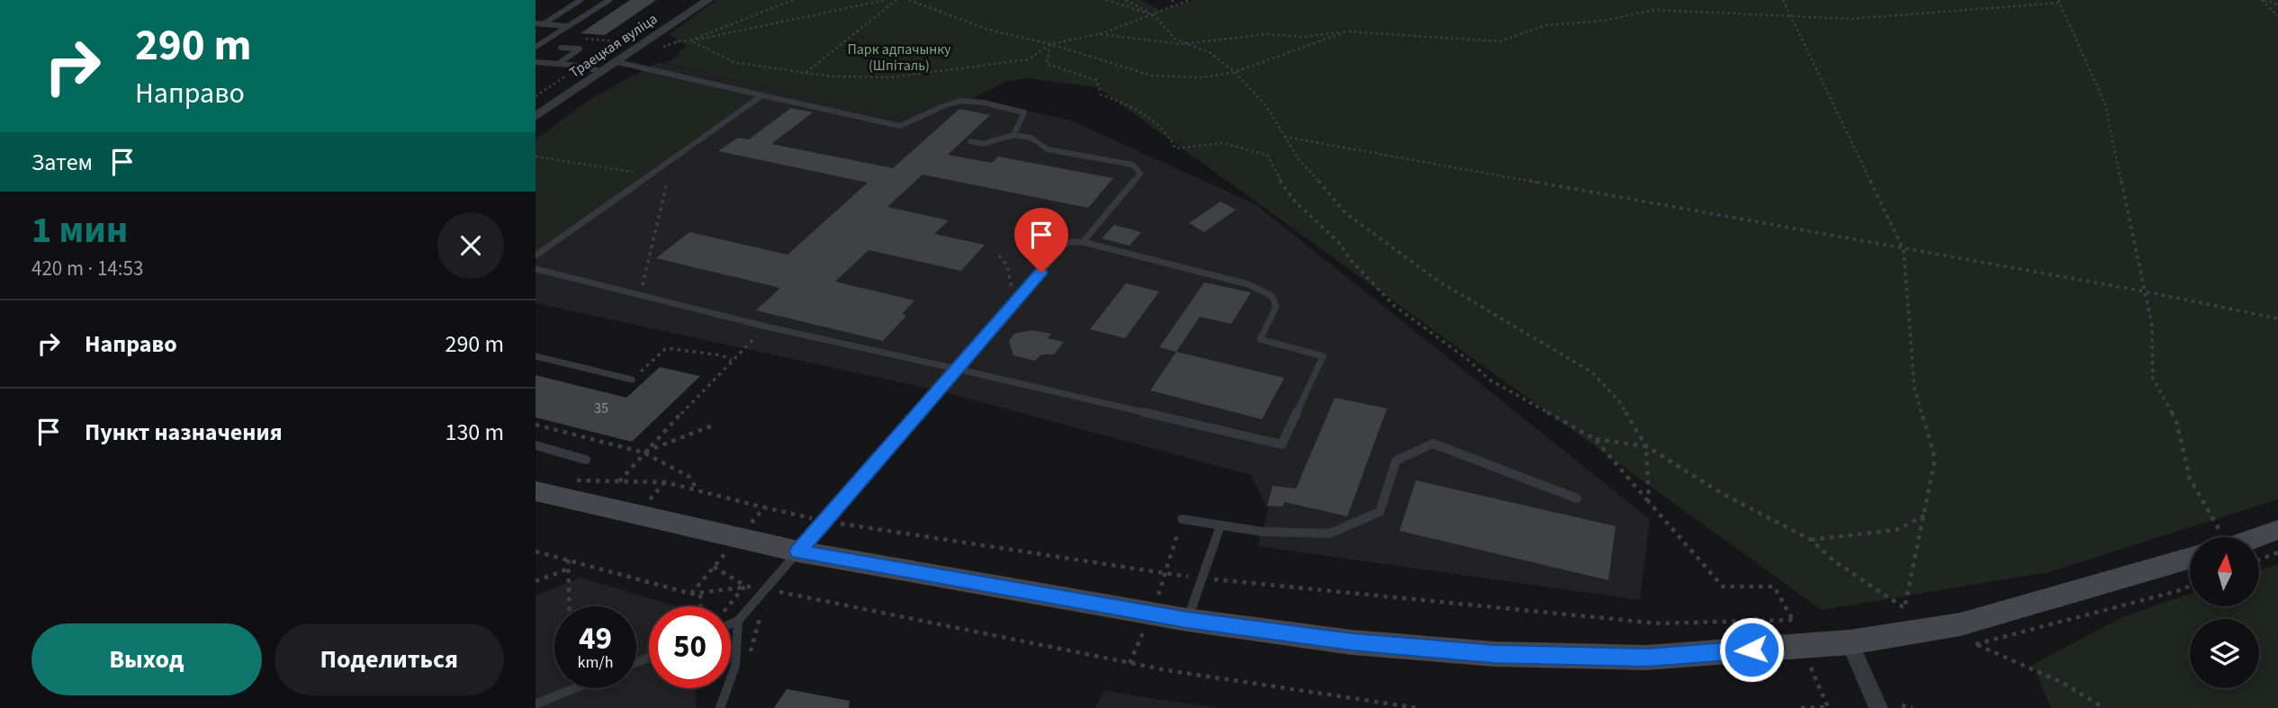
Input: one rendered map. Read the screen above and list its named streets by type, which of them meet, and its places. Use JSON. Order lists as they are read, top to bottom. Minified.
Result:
{"streets":{"street":["Траецкая вуліца"]},"parks":["Парк адпачынку (Шпіталь)"],"house_numbers":["35"],"north":"top","page":{"turn":["290 m","Направо"],"then":"Затем","heading":["1 мин","420 m · 14:53"],"list":[{"name":"Направо","value":"290 m"},{"name":"Пункт назначения","value":"130 m"}],"speed":"49 km/h","limit":"50","buttons":["Выход","Поделиться"]}}
